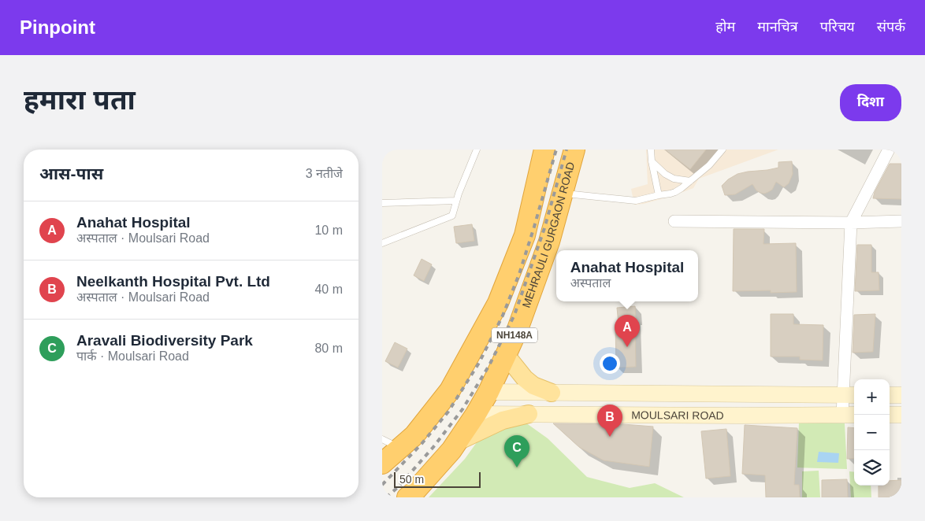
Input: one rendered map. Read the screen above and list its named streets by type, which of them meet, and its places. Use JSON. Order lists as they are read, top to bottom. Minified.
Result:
{"streets":{"highway":["MEHRAULI GURGAON ROAD","NH148A"],"street":["MOULSARI ROAD"]},"crossings":[["MEHRAULI GURGAON ROAD","MOULSARI ROAD"]],"scale_bar":"50 m","page":{"header":"Pinpoint","nav":["होम","मानचित्र","परिचय","संपर्क"],"title":"हमारा पता","buttons":"दिशा","heading":["आस-पास","3 नतीजे"],"list":[{"mark":"A","name":"Anahat Hospital","note":"अस्पताल · Moulsari Road","value":"10 m"},{"mark":"B","name":"Neelkanth Hospital Pvt. Ltd","note":"अस्पताल · Moulsari Road","value":"40 m"},{"mark":"C","name":"Aravali Biodiversity Park","note":"पार्क · Moulsari Road","value":"80 m"}],"popup":["Anahat Hospital","अस्पताल"],"pins":["A","B","C"],"map_buttons":["+","−"],"scale":"50 m"}}
